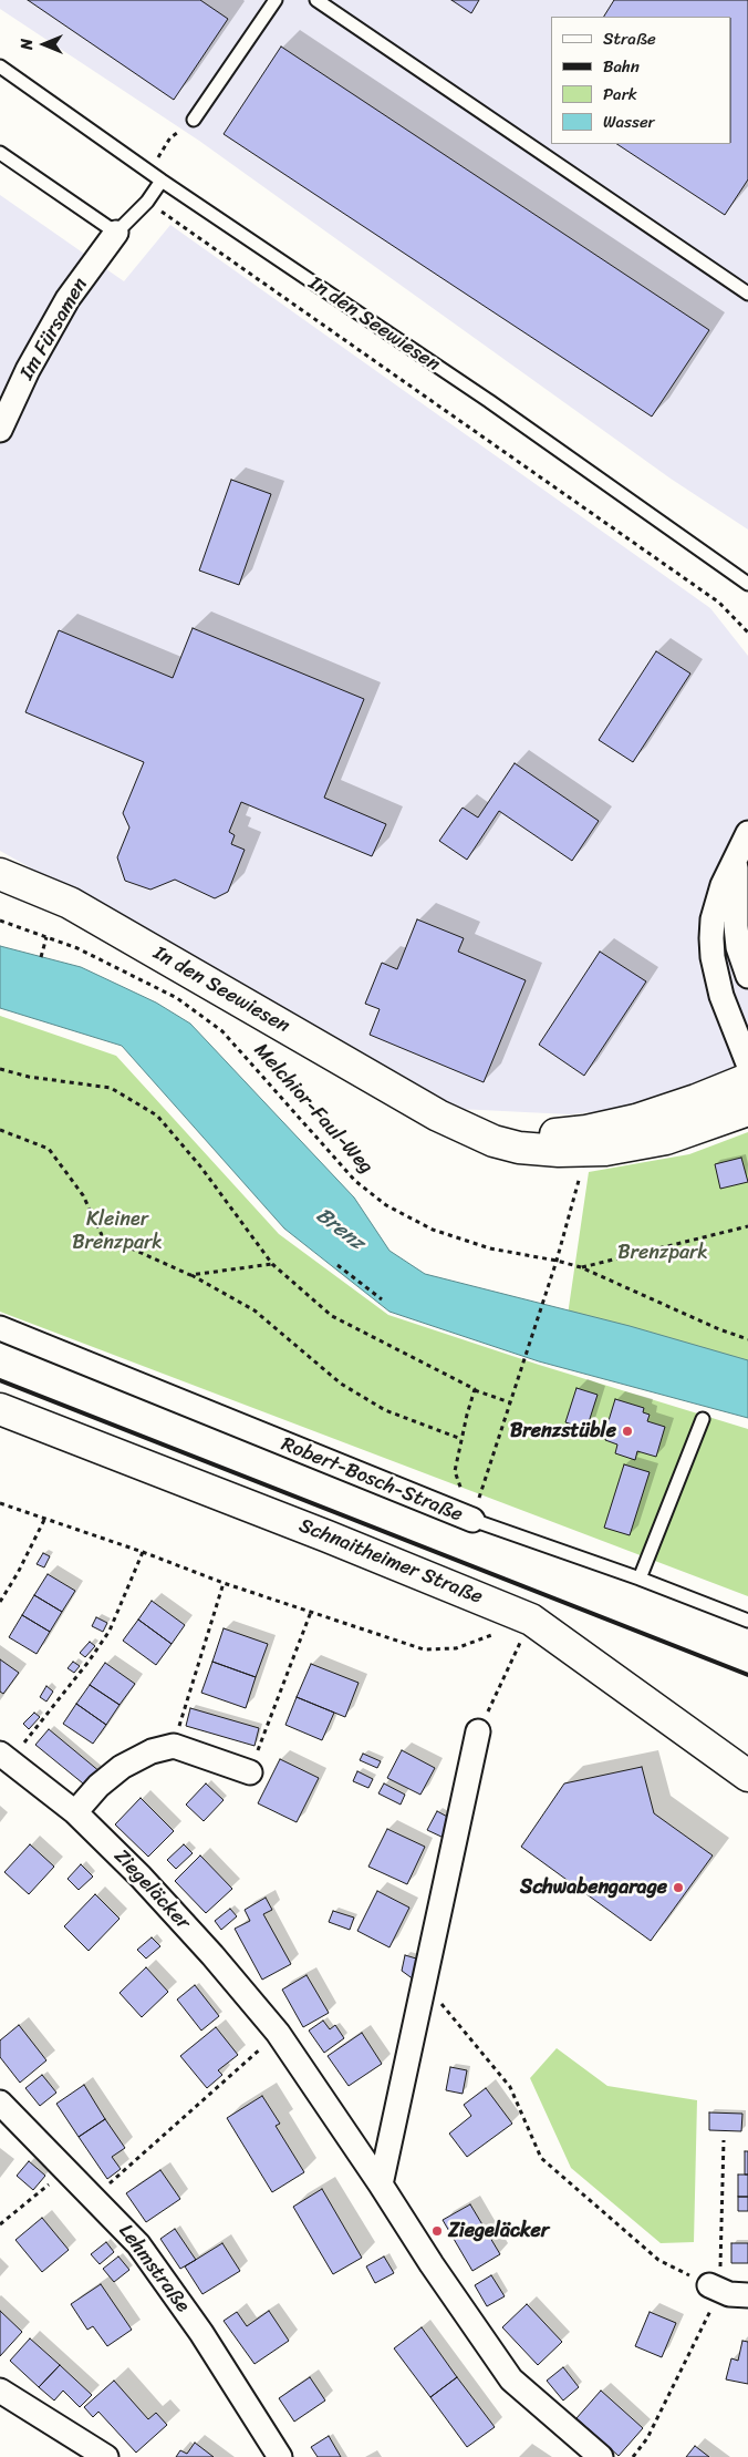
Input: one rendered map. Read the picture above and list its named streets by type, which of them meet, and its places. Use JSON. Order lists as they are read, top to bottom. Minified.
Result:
{"streets":{"street":["In den Seewiesen","Im Fürsamen","Robert-Bosch-Straße","Schnaitheimer Straße","Ziegeläcker","Lehmstraße"],"path":["Melchior-Faul-Weg"]},"water":["Brenz"],"parks":["Kleiner Brenzpark","Brenzpark"],"places":["Brenzstüble","Schwabengarage","Ziegeläcker"],"legend":["Straße","Bahn","Park","Wasser"],"north":"left"}
